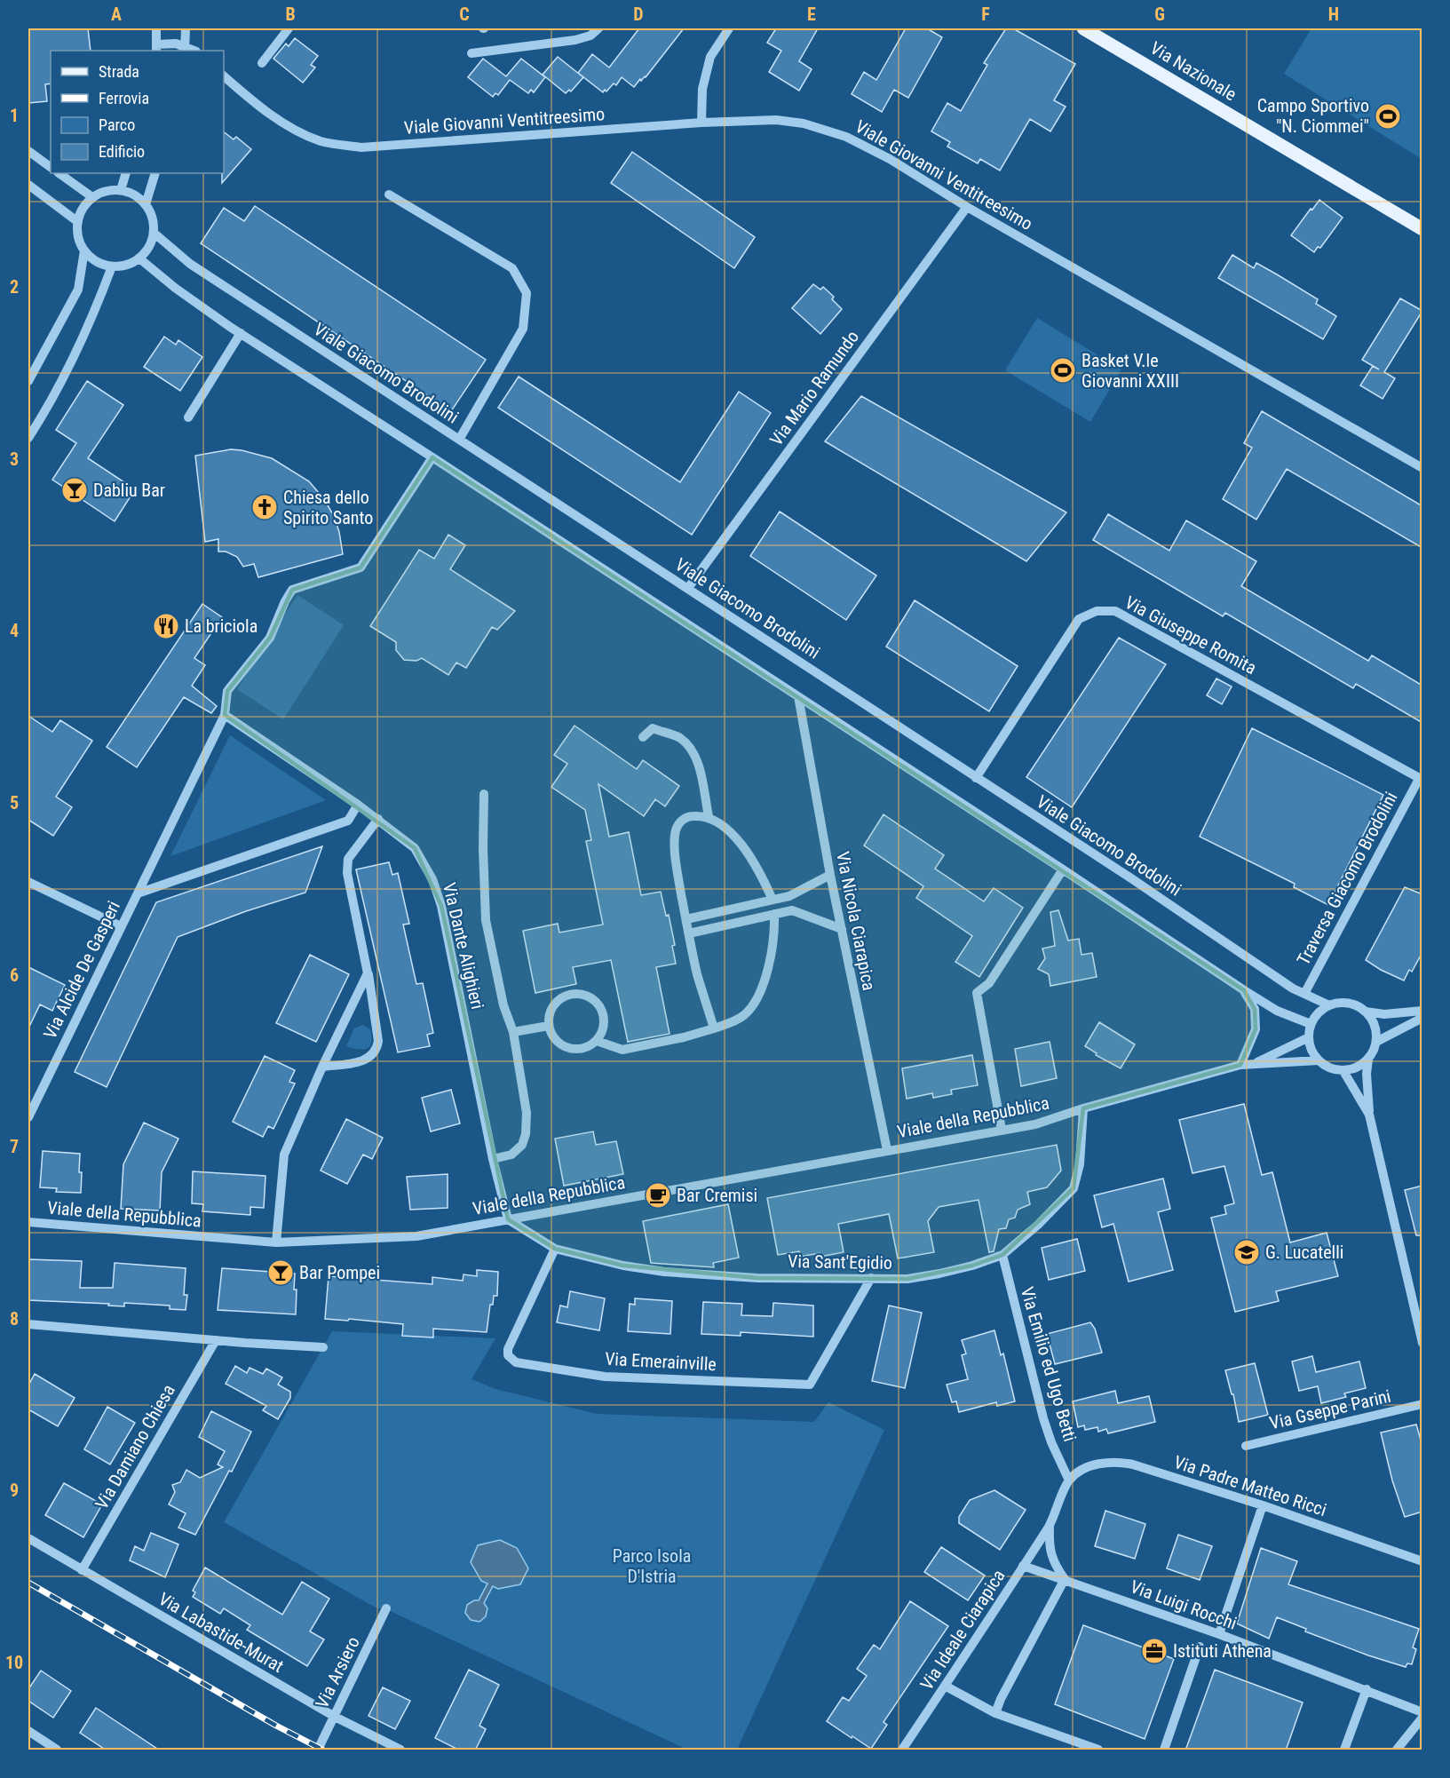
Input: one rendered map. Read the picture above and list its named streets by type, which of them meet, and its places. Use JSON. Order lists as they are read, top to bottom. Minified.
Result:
{"streets":{"main road":["Via Nazionale"],"street":["Viale Giovanni Ventitreesimo","Viale Giacomo Brodolini","Via Mario Ramundo","Via Giuseppe Romita","Traversa Giacomo Brodolini","Via Nicola Ciarapica","Via Dante Alighieri","Via Alcide De Gasperi","Viale della Repubblica","Via Sant'Egidio","Via Emerainville","Via Emilio ed Ugo Betti","Via Gseppe Parini","Via Damiano Chiesa","Via Padre Matteo Ricci","Via Luigi Rocchi","Via Ideale Ciarapica","Via Labastide-Murat","Via Arsiero"]},"crossings":[["Viale Giovanni Ventitreesimo","Via Mario Ramundo"],["Viale Giacomo Brodolini","Via Mario Ramundo"],["Viale Giacomo Brodolini","Via Giuseppe Romita"],["Viale Giacomo Brodolini","Traversa Giacomo Brodolini"],["Viale Giacomo Brodolini","Viale della Repubblica"],["Via Giuseppe Romita","Traversa Giacomo Brodolini"],["Via Nicola Ciarapica","Viale della Repubblica"],["Via Dante Alighieri","Via Alcide De Gasperi"],["Via Dante Alighieri","Viale della Repubblica"],["Via Dante Alighieri","Via Sant'Egidio"],["Viale della Repubblica","Via Sant'Egidio"],["Via Sant'Egidio","Via Emerainville"],["Via Sant'Egidio","Via Emilio ed Ugo Betti"],["Via Emilio ed Ugo Betti","Via Padre Matteo Ricci"],["Via Emilio ed Ugo Betti","Via Ideale Ciarapica"],["Via Damiano Chiesa","Via Labastide-Murat"],["Via Padre Matteo Ricci","Via Ideale Ciarapica"],["Via Luigi Rocchi","Via Ideale Ciarapica"],["Via Labastide-Murat","Via Arsiero"]],"parks":["Parco Isola D'Istria"],"places":{"sports":["Campo Sportivo \"N. Ciommei\"","Basket V.le Giovanni XXIII"],"bar":["Dabliu Bar","Bar Pompei"],"church":["Chiesa dello Spirito Santo"],"restaurant":["La briciola"],"cafe":["Bar Cremisi"],"school or university":["G. Lucatelli"],"office":["Istituti Athena"]},"legend":["Strada","Ferrovia","Parco","Edificio"],"grid":{"columns":["A","B","C","D","E","F","G","H"],"rows":["1","2","3","4","5","6","7","8","9","10"]}}
